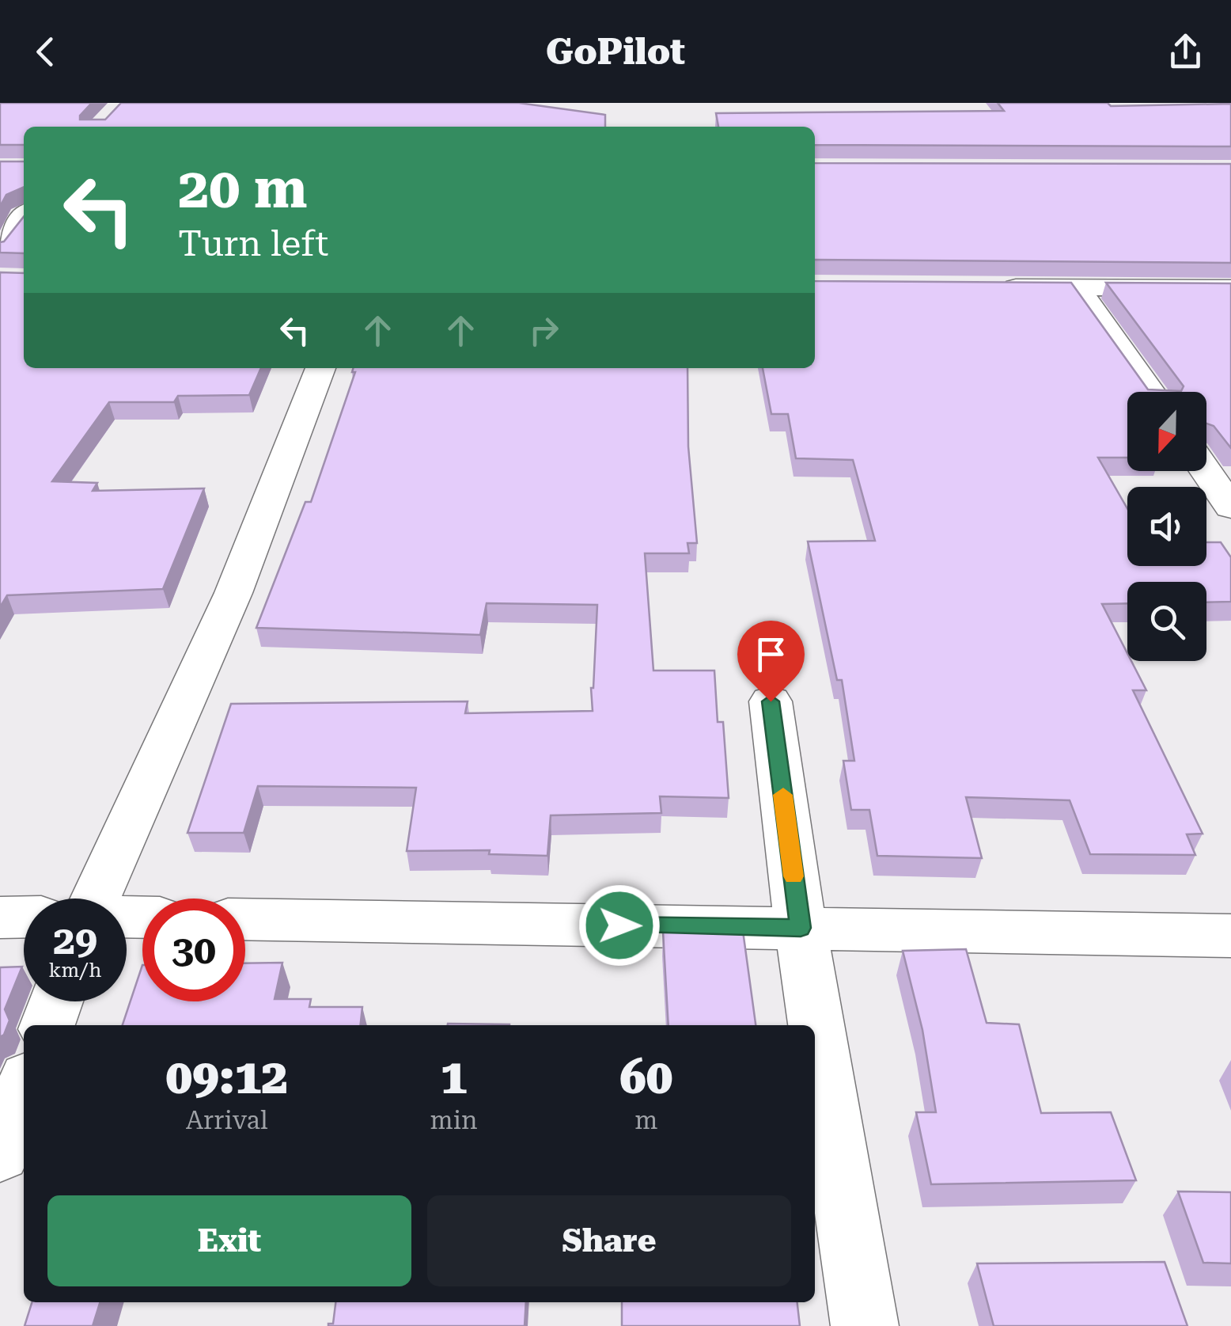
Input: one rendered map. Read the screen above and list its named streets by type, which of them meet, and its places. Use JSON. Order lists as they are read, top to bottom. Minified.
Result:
{"north":"bottom","page":{"header":"GoPilot","turn":["20 m","Turn left"],"speed":"29 km/h","limit":"30","eta":["09:12","Arrival","1","min","60","m"],"buttons":["Exit","Share"]}}
